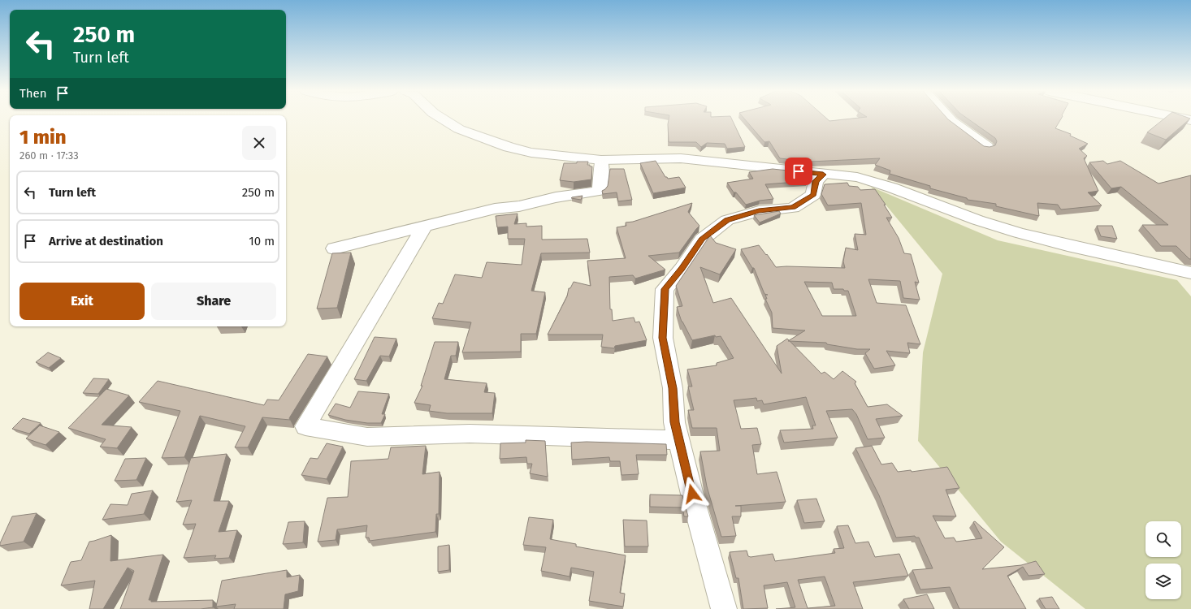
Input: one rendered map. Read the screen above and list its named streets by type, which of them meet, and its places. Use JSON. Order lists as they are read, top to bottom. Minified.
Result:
{"page":{"turn":["250 m","Turn left"],"then":"Then","heading":["1 min","260 m · 17:33"],"list":[{"name":"Turn left","value":"250 m"},{"name":"Arrive at destination","value":"10 m"}],"buttons":["Exit","Share"]}}
